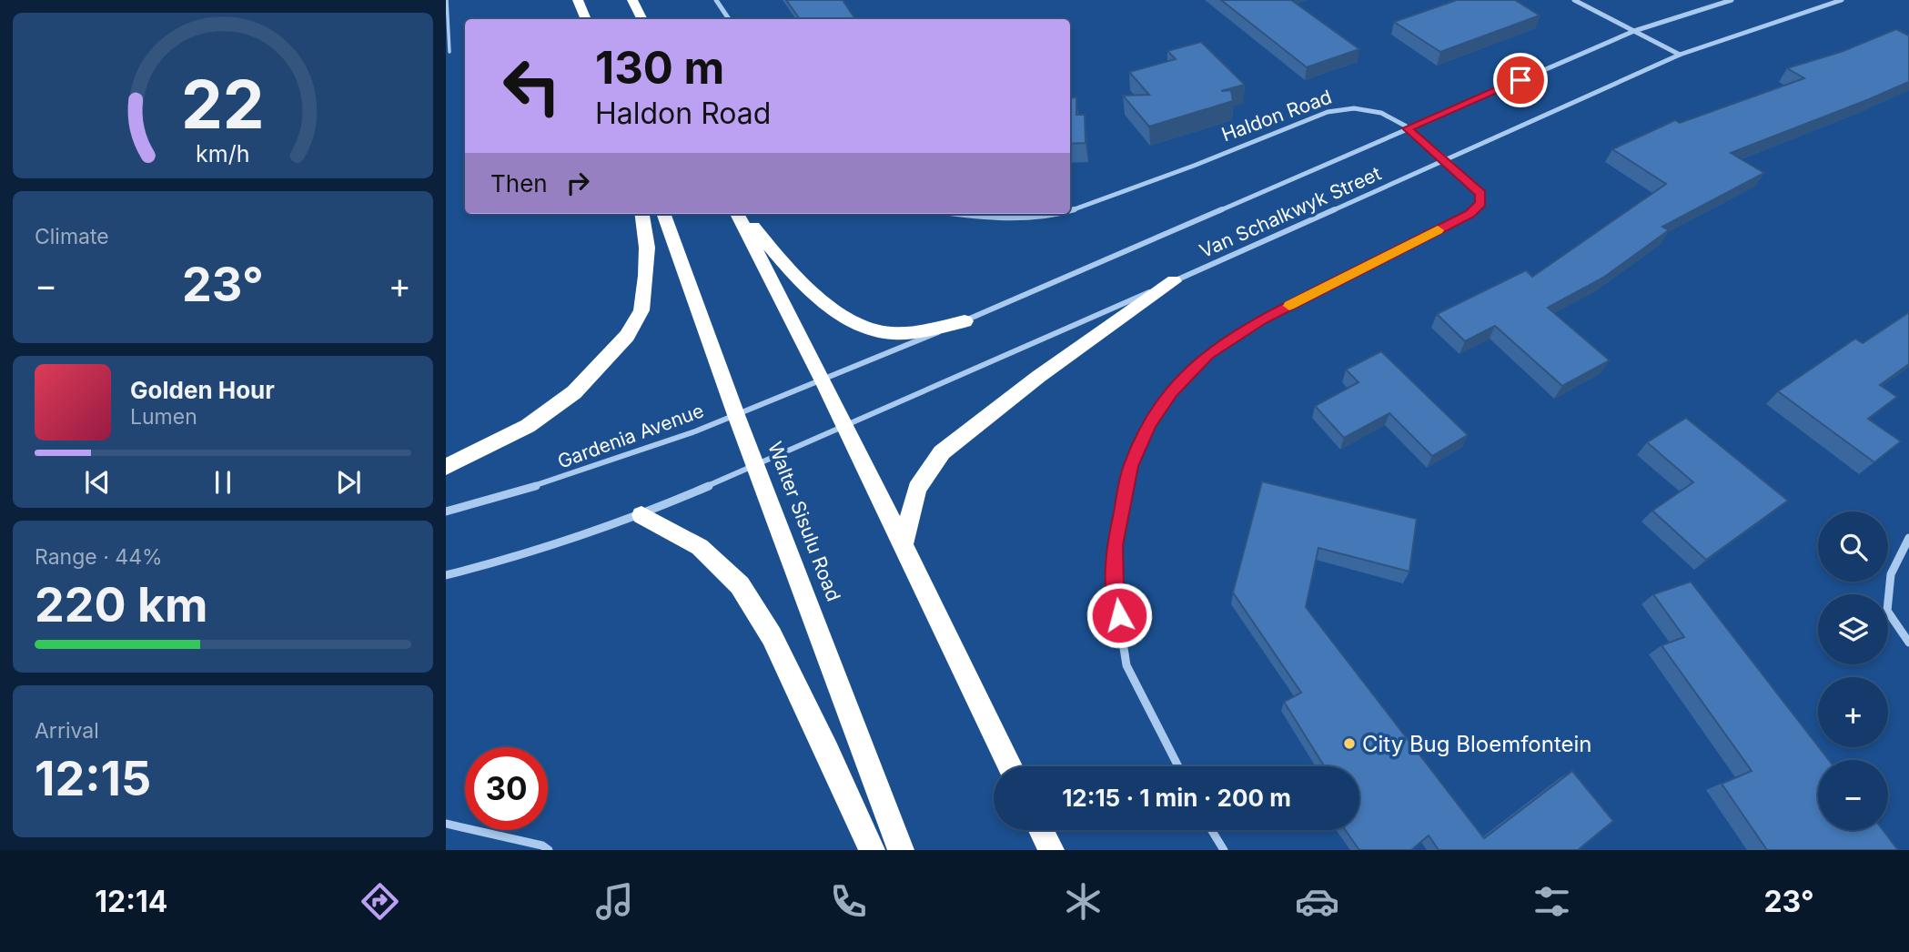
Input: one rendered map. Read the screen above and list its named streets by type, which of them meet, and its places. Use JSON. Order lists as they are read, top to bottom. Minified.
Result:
{"streets":{"highway":["Walter Sisulu Road"],"street":["Haldon Road","Van Schalkwyk Street","Gardenia Avenue"]},"crossings":[["Haldon Road","Van Schalkwyk Street"],["Van Schalkwyk Street","Gardenia Avenue"],["Van Schalkwyk Street","Walter Sisulu Road"],["Gardenia Avenue","Walter Sisulu Road"]],"places":["City Bug Bloemfontein"],"page":{"turn":["130 m","Haldon Road"],"then":"Then","tile":["Climate",["Range · 44%","220 km"],["Arrival","12:15"]],"heat":["−","23°","+"],"song":["Golden Hour","Lumen"],"map_buttons":["+","−"],"limit":"30","trip":"12:15 · 1 min · 200 m","tabs":["12:14","23°"],"gauge":["22","km/h"]}}
